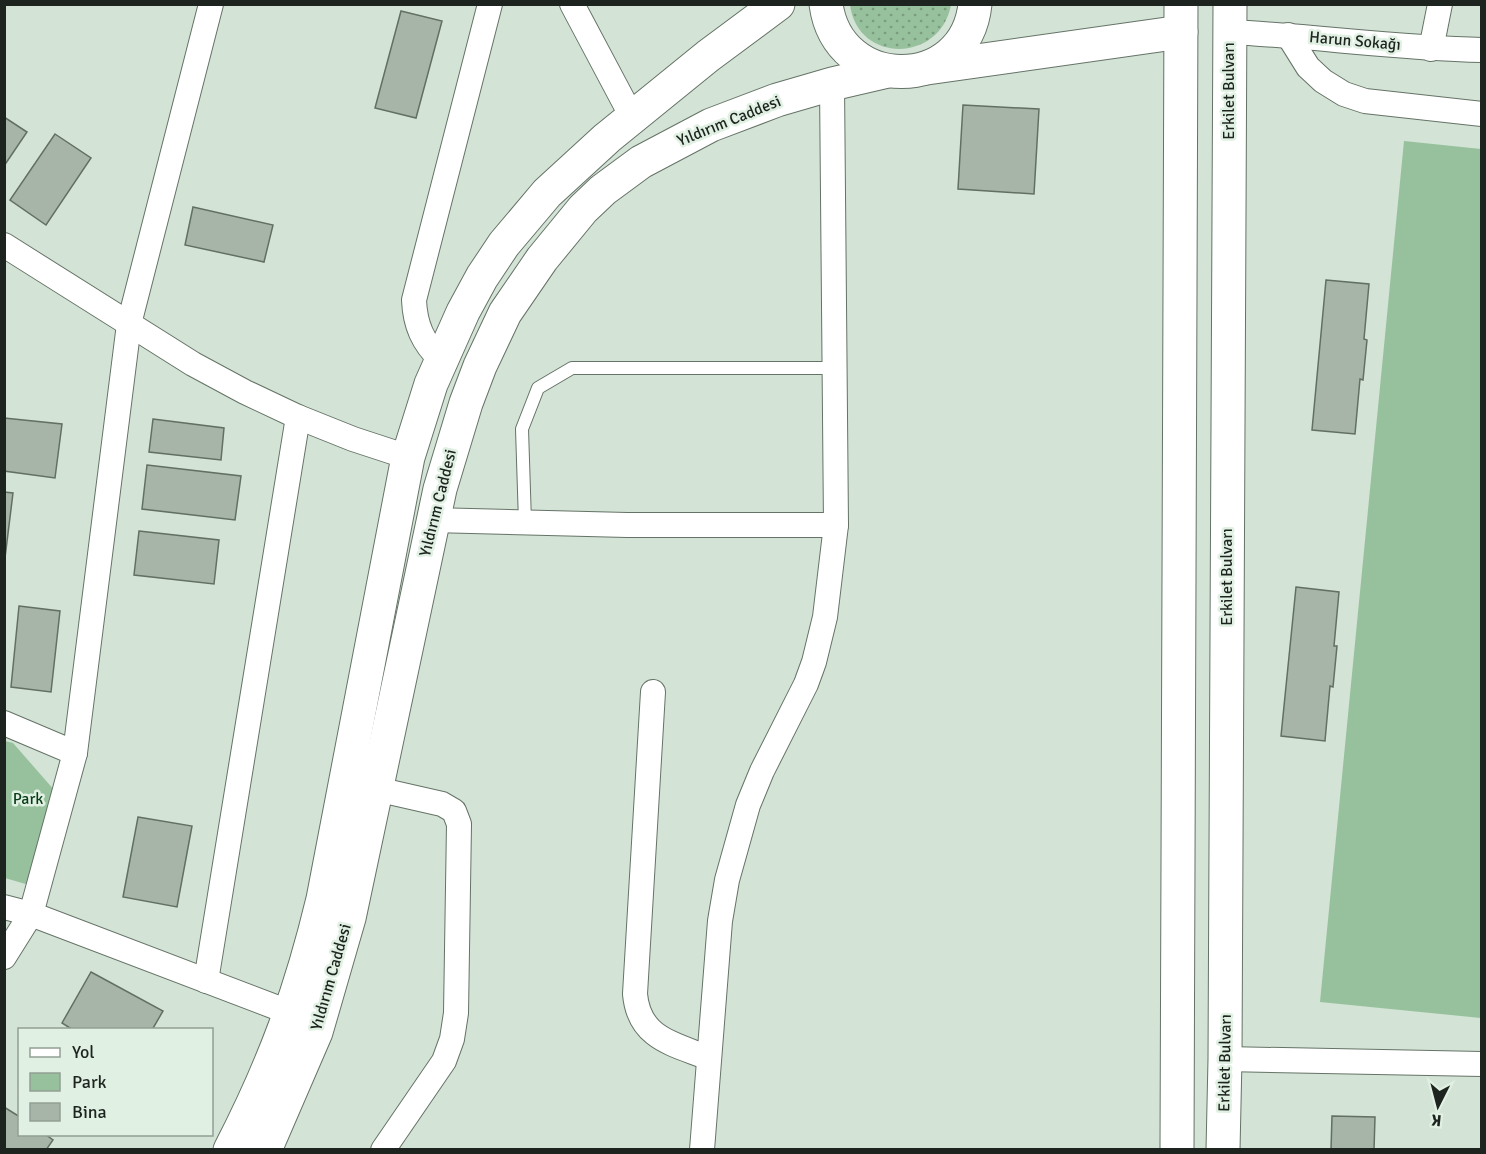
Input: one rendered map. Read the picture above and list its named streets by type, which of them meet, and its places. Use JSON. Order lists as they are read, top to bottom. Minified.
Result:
{"streets":{"street":["Harun Sokağı","Erkilet Bulvarı","Yıldırım Caddesi"]},"crossings":[["Harun Sokağı","Erkilet Bulvarı"]],"parks":["Park"],"legend":["Yol","Park","Bina"],"north":"bottom"}
